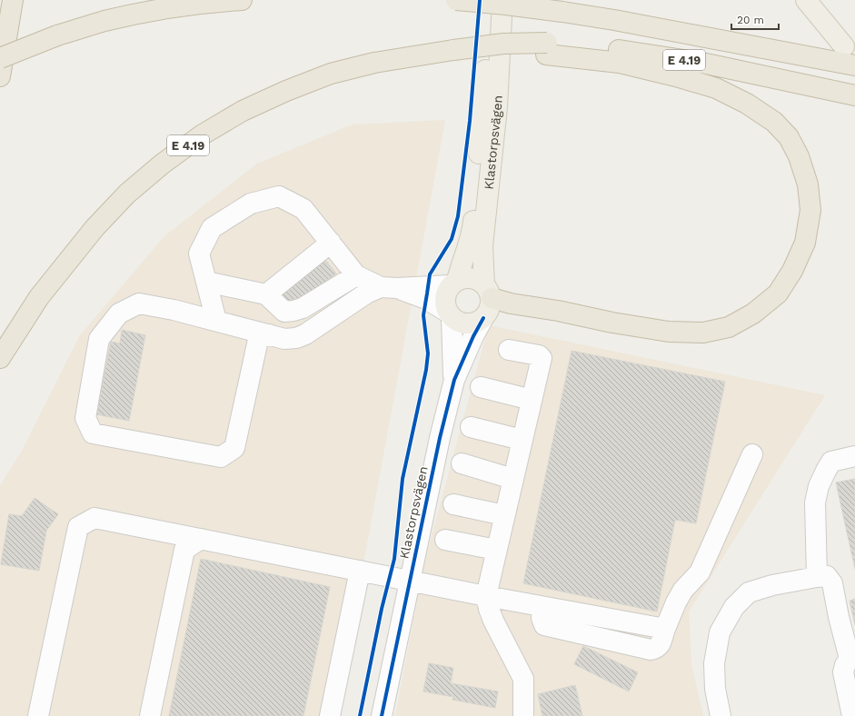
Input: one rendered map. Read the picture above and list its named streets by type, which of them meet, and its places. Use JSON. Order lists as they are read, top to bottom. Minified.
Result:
{"streets":{"highway":["E 4.19"],"main road":["Klastorpsvägen"]},"scale_bar":"20 m"}
